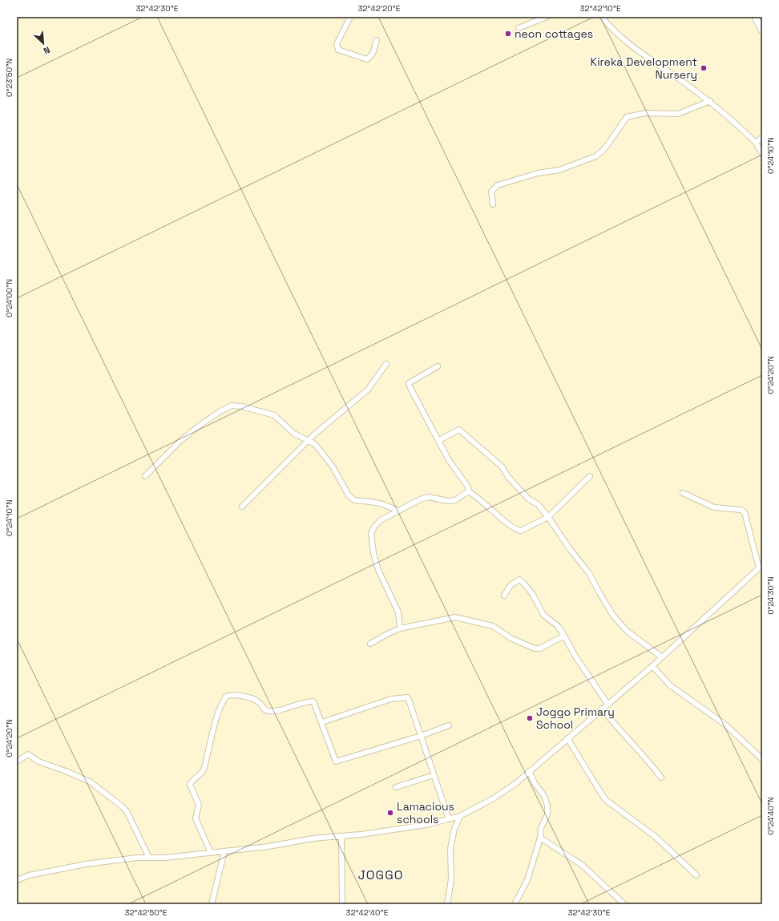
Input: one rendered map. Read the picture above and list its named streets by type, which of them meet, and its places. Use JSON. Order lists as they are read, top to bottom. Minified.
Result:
{"districts":["JOGGO"],"places":["neon cottages","Kireka Development Nursery","Joggo Primary School","Lamacious schools"],"north":"bottom right","coordinates":["32°42'30\"E","32°42'20\"E","32°42'10\"E","0°23'50\"N","0°24'10\"N","0°24'00\"N","0°24'20\"N","0°24'30\"N","0°24'40\"N","32°42'50\"E","32°42'40\"E"]}
